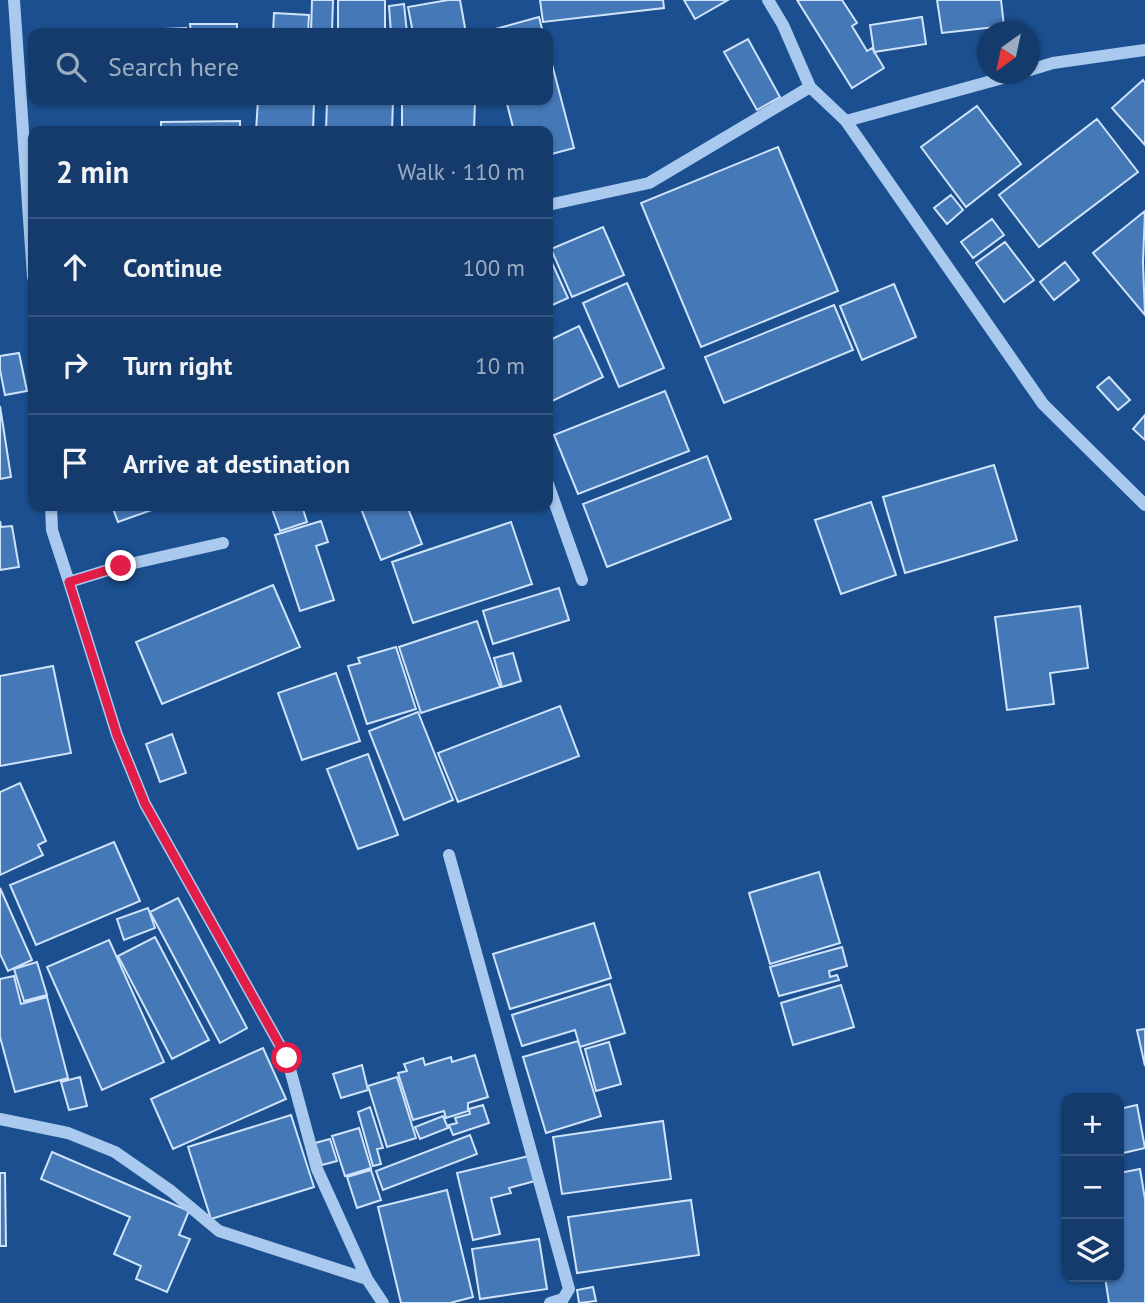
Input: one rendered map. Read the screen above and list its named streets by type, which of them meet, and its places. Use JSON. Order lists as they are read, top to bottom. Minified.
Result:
{"north":"bottom left","page":{"search":"Search here","heading":["2 min","Walk · 110 m"],"list":[["Continue","100 m"],["Turn right","10 m"],"Arrive at destination"],"map_buttons":["+","−"]}}
